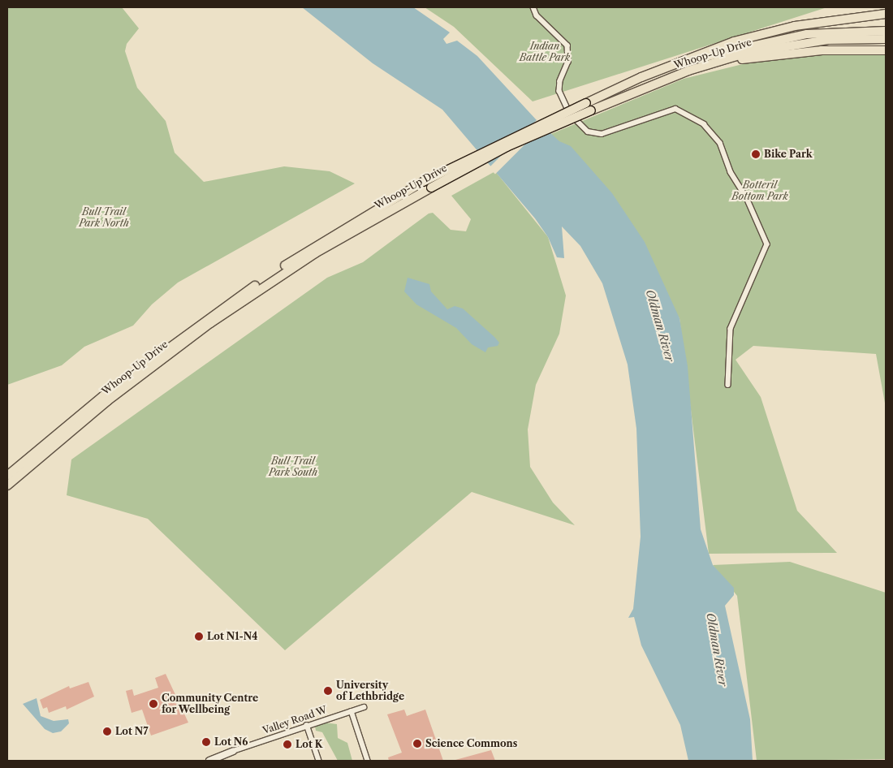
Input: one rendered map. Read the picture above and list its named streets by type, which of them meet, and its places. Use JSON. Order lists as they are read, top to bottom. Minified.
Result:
{"streets":{"highway":["Whoop-Up Drive"],"street":["Valley Road W"]},"water":["Oldman River"],"parks":["Indian Battle Park","Botteril Bottom Park","Bull Trail Park North","Bull Trail Park South"],"places":["Bike Park","Lot N1-N4","University of Lethbridge","Community Centre for Wellbeing","Lot N7","Lot N6","Science Commons","Lot K"]}
